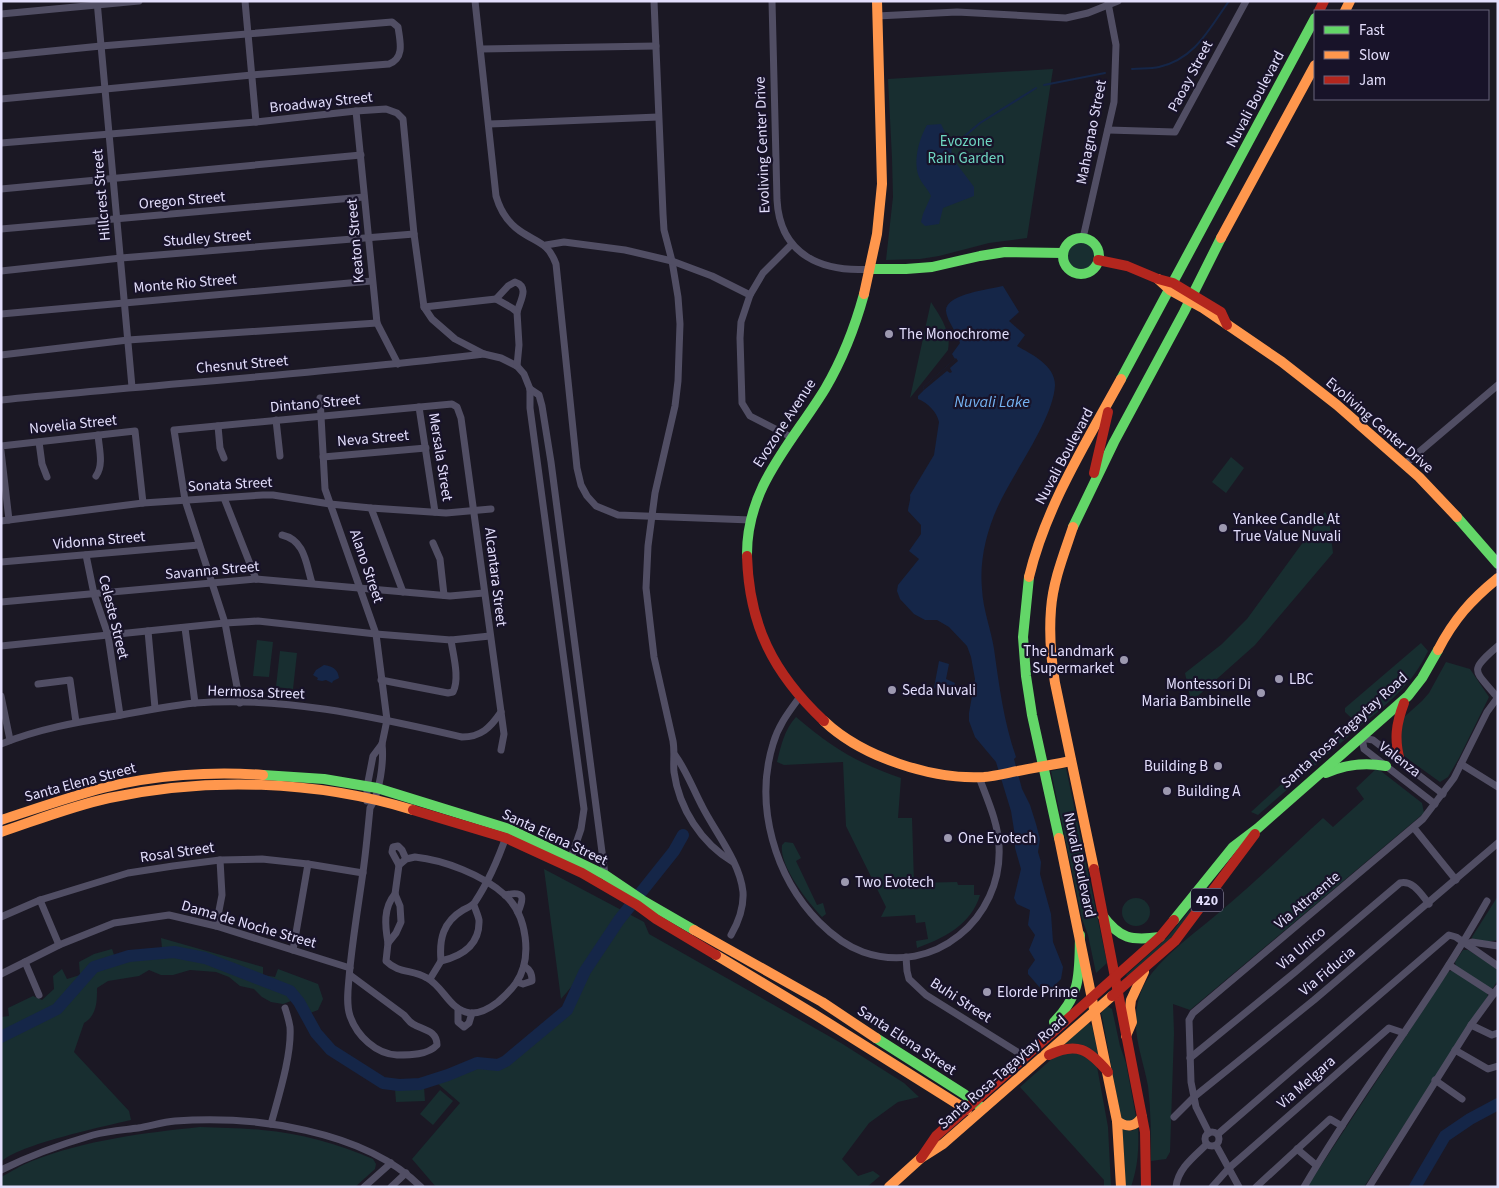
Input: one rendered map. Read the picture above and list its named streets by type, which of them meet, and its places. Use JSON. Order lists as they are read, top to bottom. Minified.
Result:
{"streets":{"main road":["Nuvali Boulevard","Evoliving Center Drive","Evozone Avenue","Santa Rosa-Tagaytay Road","Santa Elena Street","420"],"street":["Paoay Street","Broadway Street","Mahagnao Street","Hillcrest Street","Oregon Street","Studley Street","Keaton Street","Monte Rio Street","Chesnut Street","Dintano Street","Novelia Street","Neva Street","Mersala Street","Sonata Street","Vidonna Street","Alano Street","Savanna Street","Alcantara Street","Celeste Street","Hermosa Street","Valenza","Rosal Street","Via Attraente","Dama de Noche Street","Via Unico","Via Fiducia","Buhi Street","Via Melgara"]},"crossings":[["Paoay Street","Mahagnao Street"],["Nuvali Boulevard","Evoliving Center Drive"],["Nuvali Boulevard","Evozone Avenue"],["Nuvali Boulevard","Santa Rosa-Tagaytay Road"],["Broadway Street","Hillcrest Street"],["Broadway Street","Studley Street"],["Broadway Street","Keaton Street"],["Mahagnao Street","Evoliving Center Drive"],["Evoliving Center Drive","Evozone Avenue"],["Hillcrest Street","Oregon Street"],["Hillcrest Street","Studley Street"],["Hillcrest Street","Monte Rio Street"],["Hillcrest Street","Chesnut Street"],["Oregon Street","Keaton Street"],["Studley Street","Keaton Street"],["Keaton Street","Monte Rio Street"],["Keaton Street","Chesnut Street"],["Dintano Street","Mersala Street"],["Dintano Street","Sonata Street"],["Dintano Street","Alano Street"],["Dintano Street","Alcantara Street"],["Novelia Street","Sonata Street"],["Neva Street","Mersala Street"],["Neva Street","Alano Street"],["Mersala Street","Sonata Street"],["Sonata Street","Alano Street"],["Sonata Street","Alcantara Street"],["Vidonna Street","Celeste Street"],["Alano Street","Savanna Street"],["Alano Street","Hermosa Street"],["Alano Street","Santa Elena Street"],["Alano Street","Rosal Street"],["Alano Street","Dama de Noche Street"],["Savanna Street","Alcantara Street"],["Savanna Street","Celeste Street"],["Alcantara Street","Hermosa Street"],["Celeste Street","Hermosa Street"],["Santa Rosa-Tagaytay Road","Valenza"],["Santa Rosa-Tagaytay Road","Santa Elena Street"],["Valenza","Via Attraente"],["Via Attraente","Via Unico"],["Via Attraente","Via Fiducia"],["Via Unico","Via Fiducia"]],"water":["Nuvali Lake"],"parks":["Evozone Rain Garden"],"places":["The Monochrome","Yankee Candle At True Value Nuvali","The Landmark Supermarket","LBC","Seda Nuvali","Montessori Di Maria Bambinelle","Building B","Building A","One Evotech","Two Evotech","Elorde Prime"],"legend":["Fast","Slow","Jam"]}
